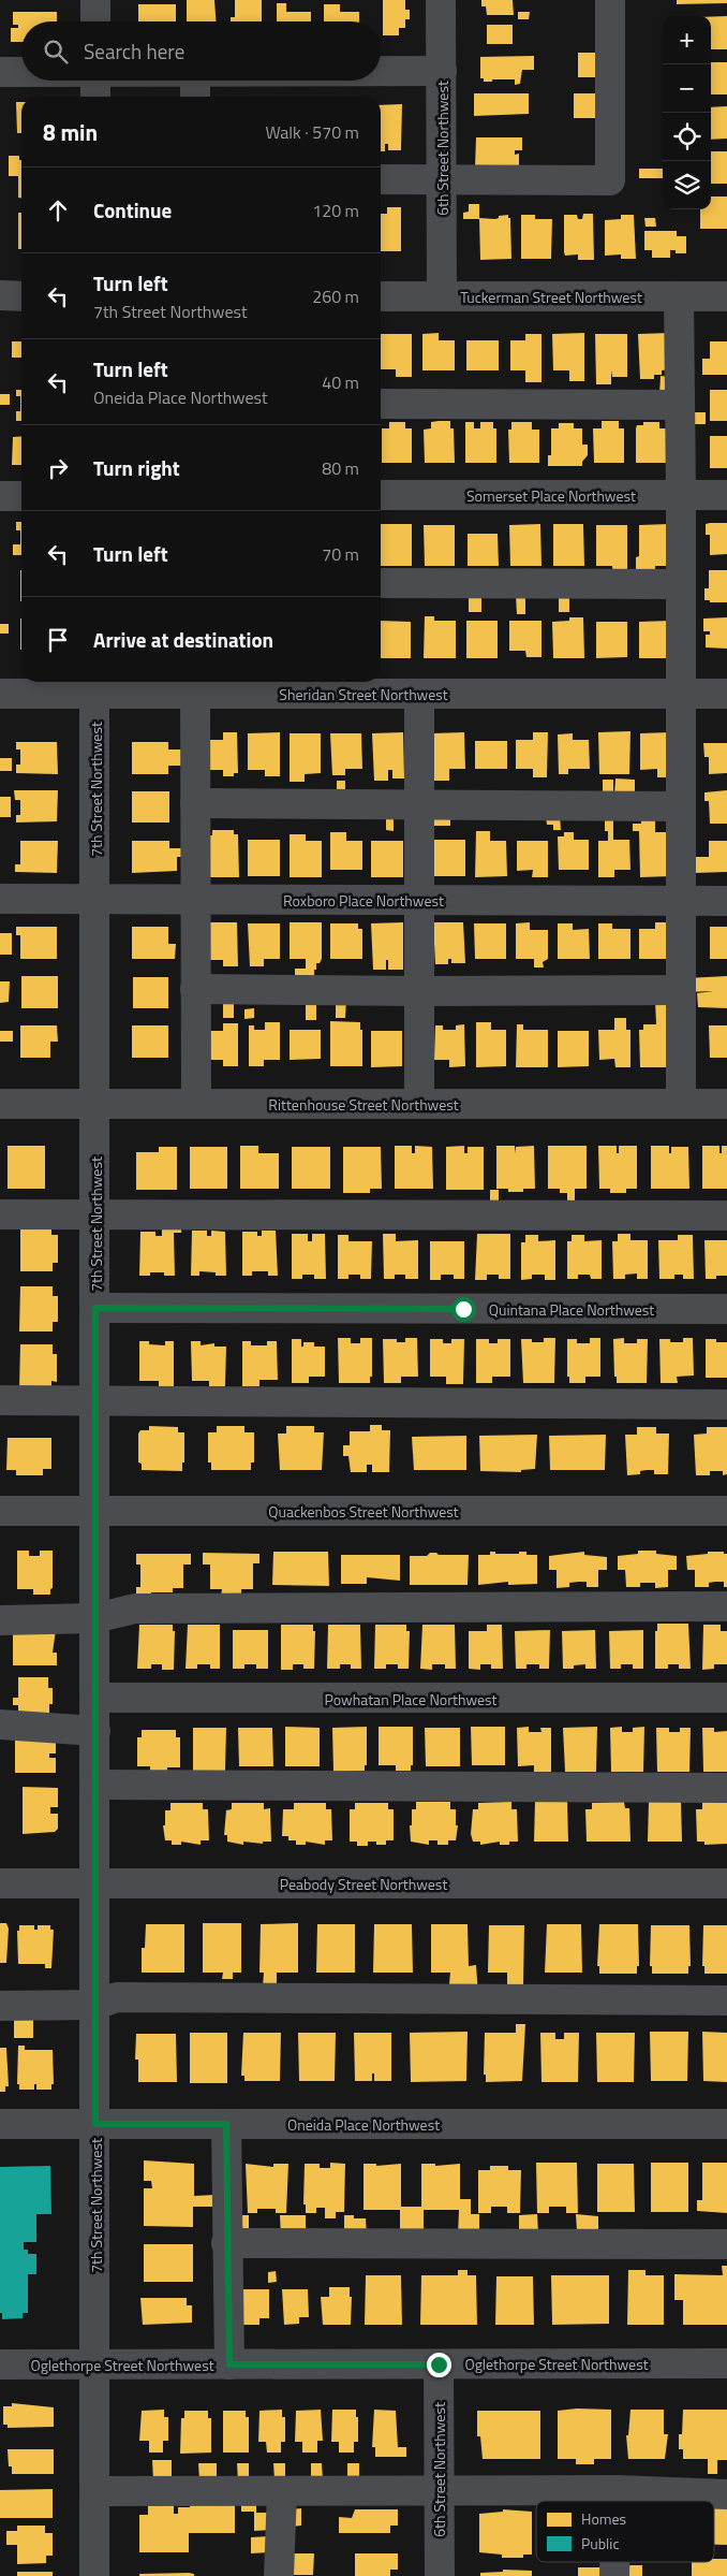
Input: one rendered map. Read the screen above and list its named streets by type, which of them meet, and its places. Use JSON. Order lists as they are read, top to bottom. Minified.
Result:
{"streets":{"street":["6th Street Northwest","Tuckerman Street Northwest","Somerset Place Northwest","Sheridan Street Northwest","7th Street Northwest","Roxboro Place Northwest","Rittenhouse Street Northwest","Quintana Place Northwest","Quackenbos Street Northwest","Powhatan Place Northwest","Peabody Street Northwest","Oneida Place Northwest","Oglethorpe Street Northwest"]},"crossings":[["6th Street Northwest","Tuckerman Street Northwest"],["6th Street Northwest","Oglethorpe Street Northwest"],["Sheridan Street Northwest","7th Street Northwest"],["7th Street Northwest","Roxboro Place Northwest"],["7th Street Northwest","Rittenhouse Street Northwest"],["7th Street Northwest","Quintana Place Northwest"],["7th Street Northwest","Quackenbos Street Northwest"],["7th Street Northwest","Powhatan Place Northwest"],["7th Street Northwest","Peabody Street Northwest"],["7th Street Northwest","Oneida Place Northwest"],["7th Street Northwest","Oglethorpe Street Northwest"]],"legend":["Homes","Public"],"page":{"map_buttons":["+","−"],"search":"Search here","heading":["8 min","Walk · 570 m"],"list":[["Continue","120 m"],["Turn left","7th Street Northwest","260 m"],["Turn left","Oneida Place Northwest","40 m"],["Turn right","80 m"],["Turn left","70 m"],"Arrive at destination"]}}
